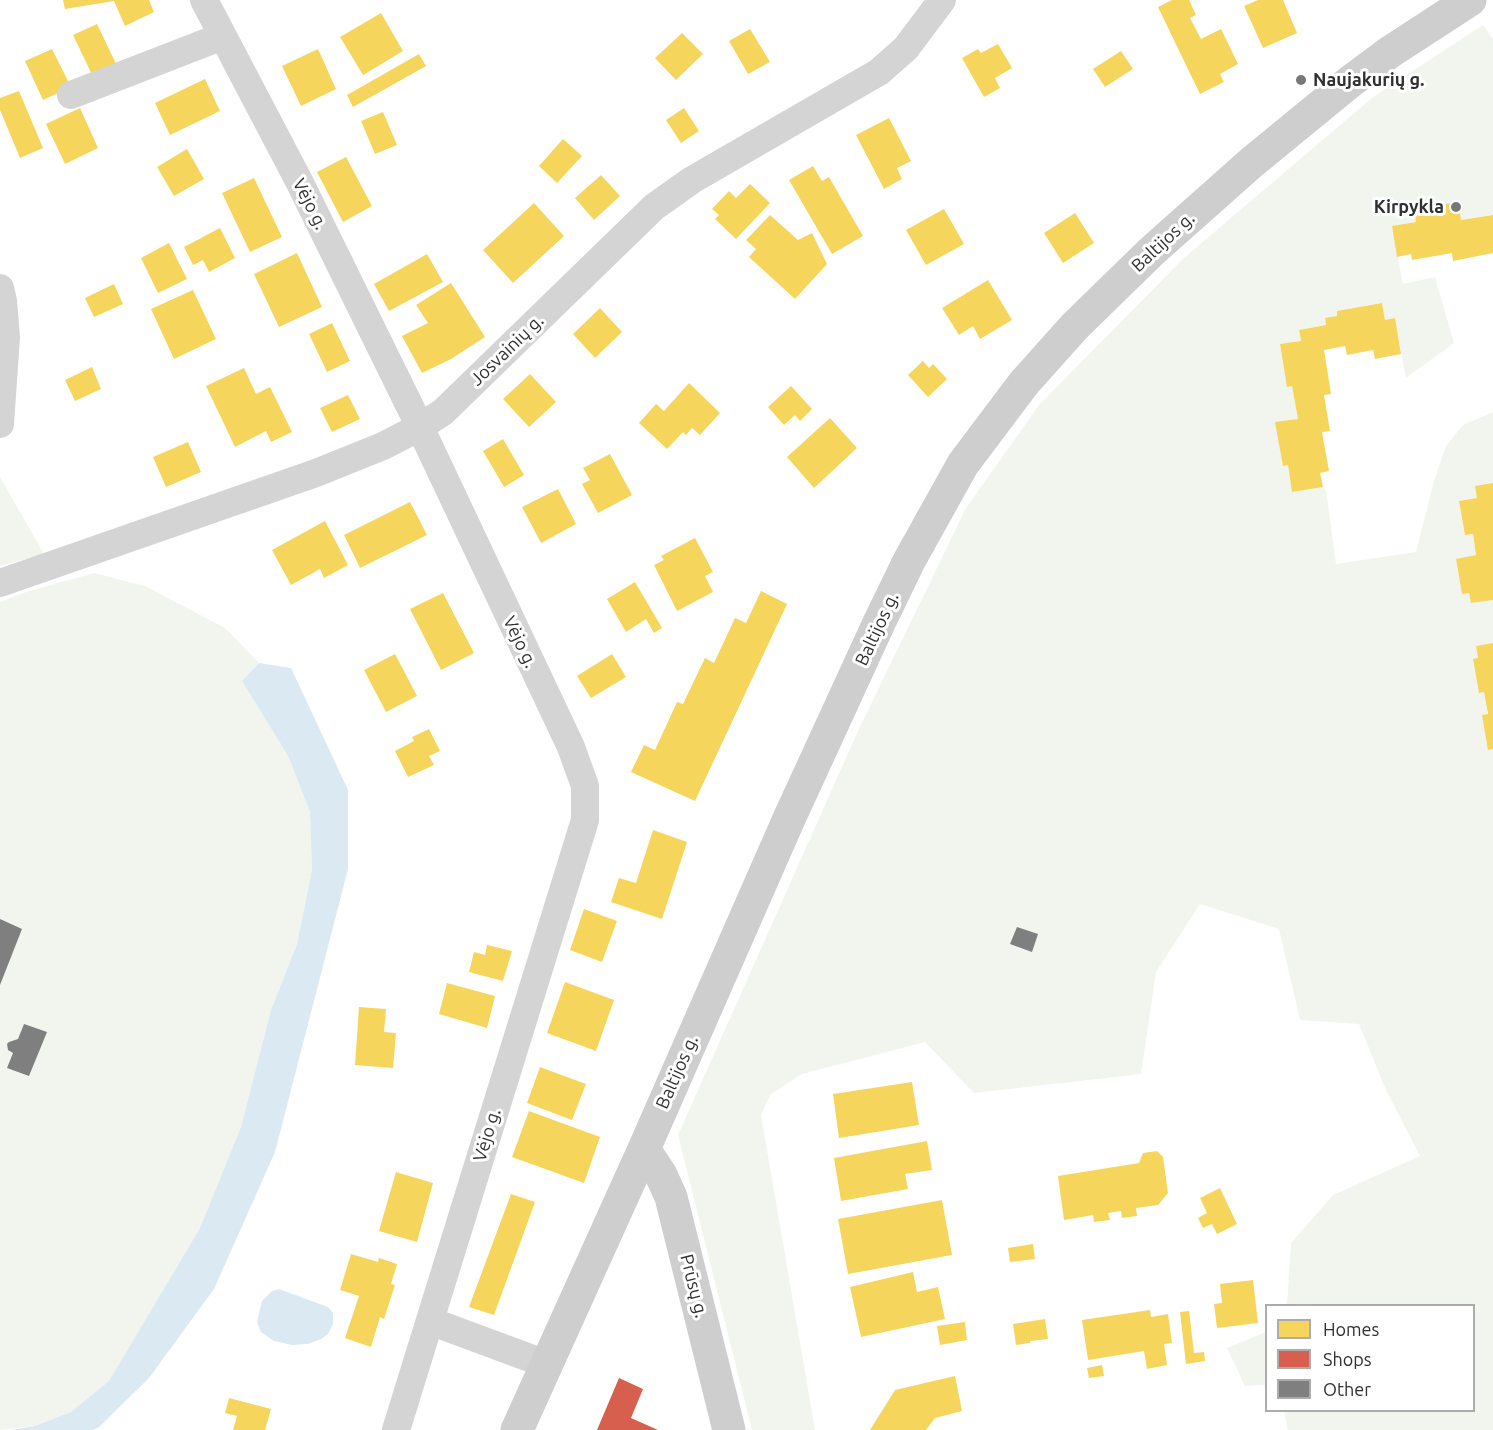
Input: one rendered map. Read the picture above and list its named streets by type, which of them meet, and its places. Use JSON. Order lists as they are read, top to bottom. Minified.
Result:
{"streets":{"street":["Vėjo g.","Baltijos g.","Josvainių g.","Prūsų g."]},"crossings":[["Vėjo g.","Josvainių g."],["Baltijos g.","Prūsų g."]],"places":["Naujakurių g.","Kirpykla"],"legend":["Homes","Shops","Other"]}
